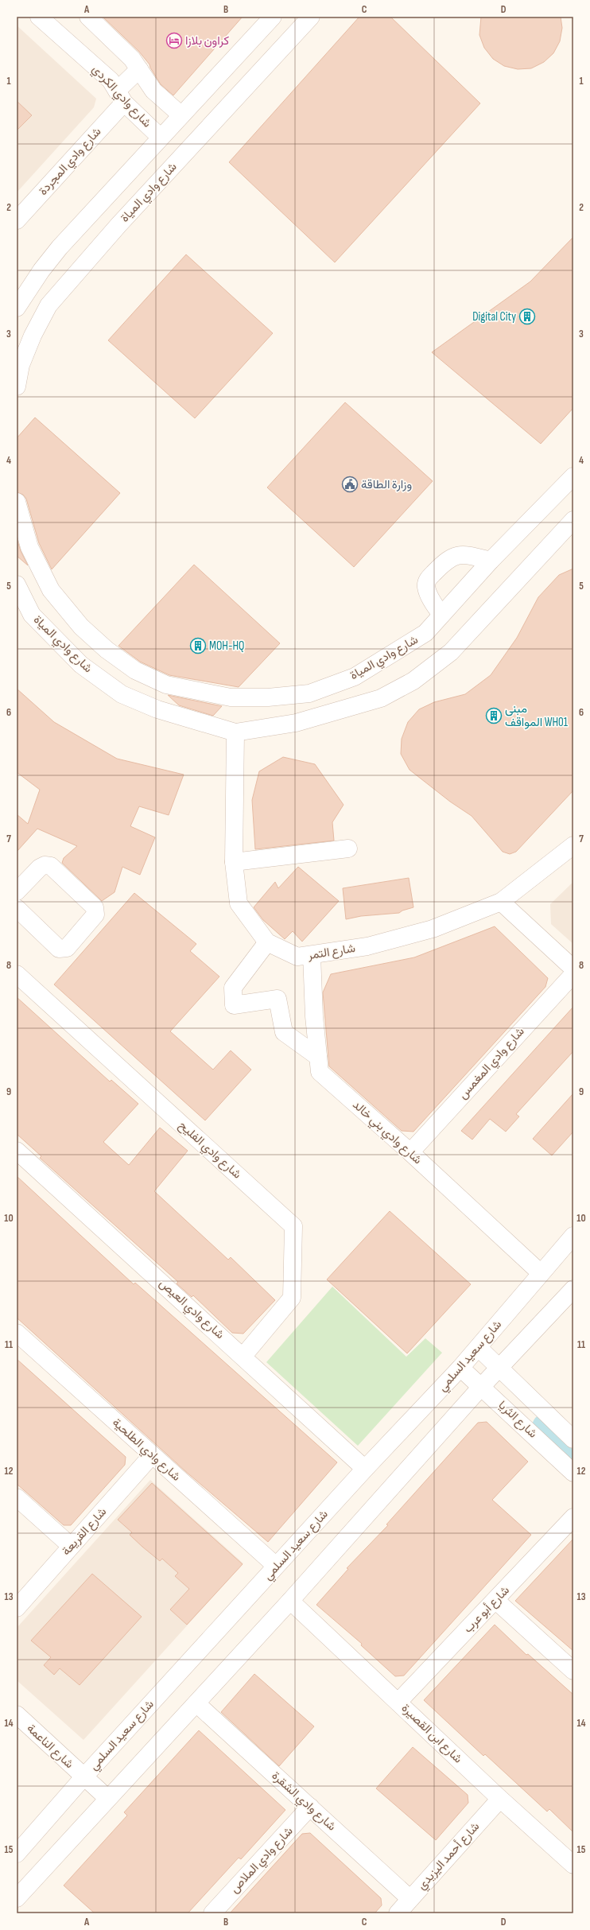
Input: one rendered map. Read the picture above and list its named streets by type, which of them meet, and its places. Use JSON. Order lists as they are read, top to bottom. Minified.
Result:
{"streets":{"street":["شارع وادي الكردي","شارع وادي المجردة","شارع وادي المياة","شارع التمر","شارع وادي المغمس","شارع وادي بني خالد","شارع وادي الفليح","شارع وادي العيص","شارع سعيد السلمي","شارع الثريا","شارع وادي الطلحية","شارع القريعة","شارع أبو عرب","شارع ابن القصيرة","شارع الناعمة","شارع وادي الشقرة","شارع أحمد اليزيدي","شارع وادي الملاص"]},"crossings":[["شارع وادي الكردي","شارع وادي المجردة"],["شارع وادي المياة","شارع التمر"],["شارع التمر","شارع وادي بني خالد"],["شارع وادي المغمس","شارع وادي بني خالد"],["شارع وادي بني خالد","شارع سعيد السلمي"],["شارع وادي الفليح","شارع وادي العيص"],["شارع وادي العيص","شارع سعيد السلمي"],["شارع سعيد السلمي","شارع الثريا"],["شارع سعيد السلمي","شارع وادي الطلحية"],["شارع سعيد السلمي","شارع الناعمة"],["شارع وادي الطلحية","شارع القريعة"],["شارع أبو عرب","شارع ابن القصيرة"],["شارع ابن القصيرة","شارع أحمد اليزيدي"],["شارع وادي الشقرة","شارع أحمد اليزيدي"],["شارع وادي الشقرة","شارع وادي الملاص"]],"places":{"hotel":["كراون بلازا"],"building":["Digital City","MOH-HQ","مبنى المواقف WH01"],"public building":["وزارة الطاقة"]},"grid":{"columns":["A","B","C","D"],"rows":["1","2","3","4","5","6","7","8","9","10","11","12","13","14","15"]}}
